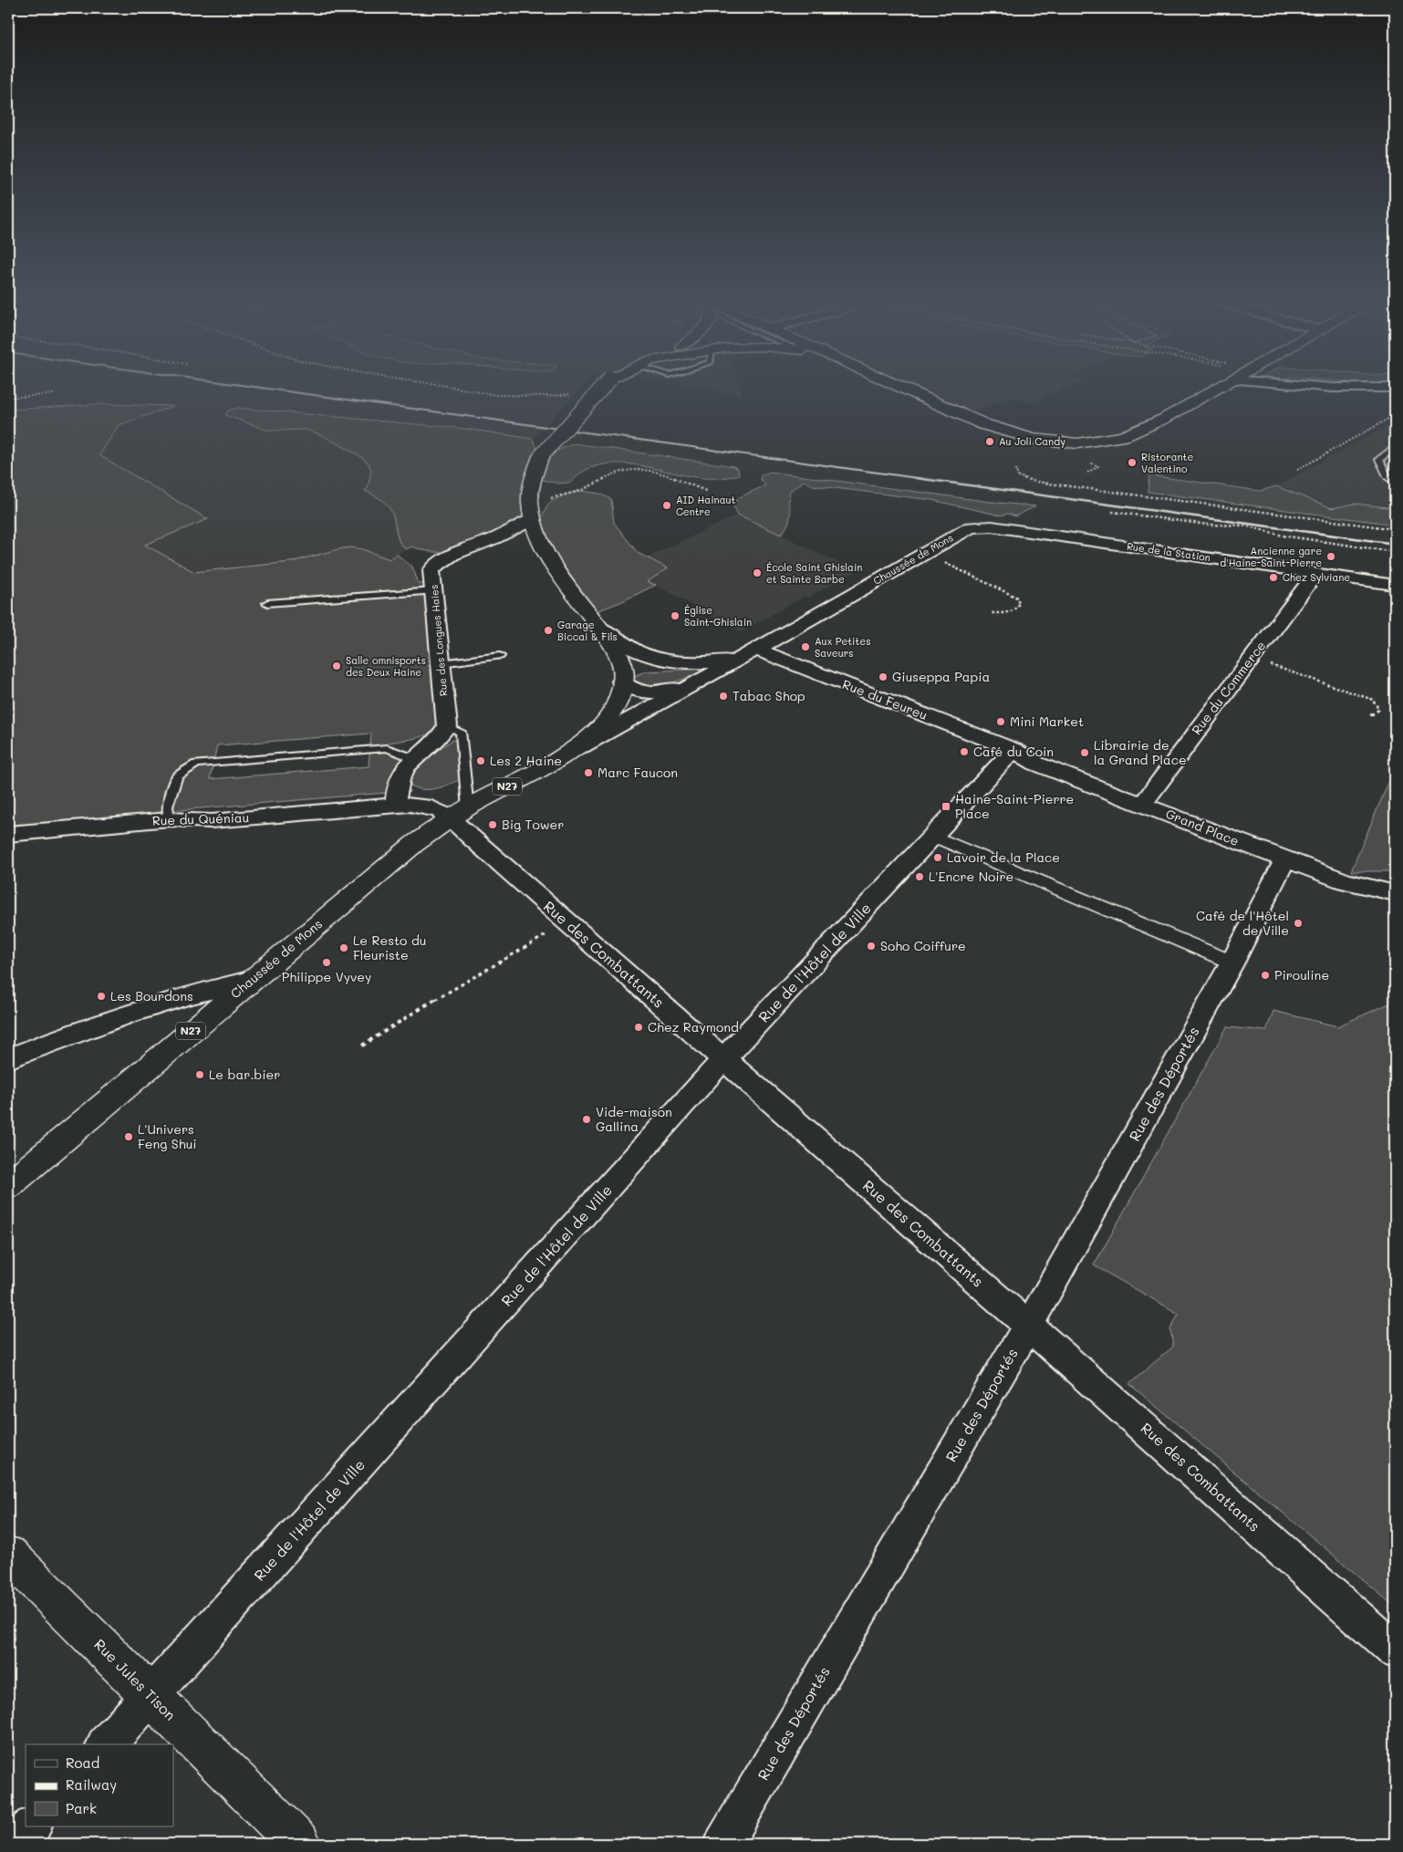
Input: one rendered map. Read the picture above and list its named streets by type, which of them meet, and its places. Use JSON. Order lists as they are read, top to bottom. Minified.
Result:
{"streets":{"main road":["Chaussée de Mons","N27","Rue Jules Tison"],"street":["Rue de la Station","Rue des Longues Haies","Rue du Commerce","Rue du Feureu","Rue du Quéniau","Grand Place","Rue des Combattants","Rue de l'Hôtel de Ville","Rue des Déportés"]},"crossings":[["Rue de la Station","Chaussée de Mons"],["Rue de la Station","Rue du Commerce"],["Chaussée de Mons","Rue des Longues Haies"],["Chaussée de Mons","Rue du Feureu"],["Chaussée de Mons","Rue des Combattants"],["Rue du Commerce","Grand Place"],["Rue du Feureu","Grand Place"],["Rue du Feureu","Rue de l'Hôtel de Ville"],["Rue du Quéniau","Rue des Combattants"],["Grand Place","Rue de l'Hôtel de Ville"],["Rue des Combattants","Rue de l'Hôtel de Ville"],["Rue des Combattants","Rue des Déportés"],["Rue de l'Hôtel de Ville","Rue Jules Tison"]],"places":{"other":["Au Joli Candy","Ristorante Valentino","AID Hainaut Centre","Ancienne gare d'Haine-Saint-Pierre","École Saint Ghislain et Sainte Barbe","Chez Sylviane","Église Saint-Ghislain","Garage Biccai & Fils","Aux Petites Saveurs","Salle omnisports des Deux Haine","Giuseppa Papia","Tabac Shop","Mini Market","Café du Coin","Librairie de la Grand Place","Les 2 Haine","Marc Faucon","Big Tower","Lavoir de la Place","L'Encre Noire","Café de l'Hôtel de Ville","Soho Coiffure","Le Resto du Fleuriste","Philippe Vyvey","Pirouline","Les Bourdons","Chez Raymond","Le bar.bier","Vide-maison Gallina","L'Univers Feng Shui"],"transit":["Haine-Saint-Pierre Place"]},"legend":["Road","Railway","Park"]}
